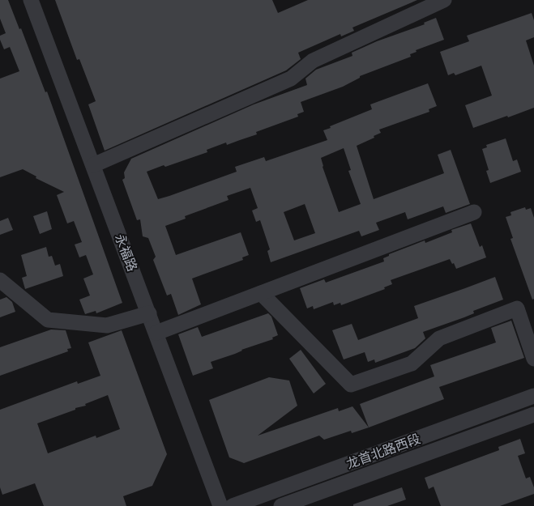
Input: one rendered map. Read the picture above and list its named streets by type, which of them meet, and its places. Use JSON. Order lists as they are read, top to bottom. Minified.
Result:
{"streets":{"street":["永福路","龙首北路西段"]}}
